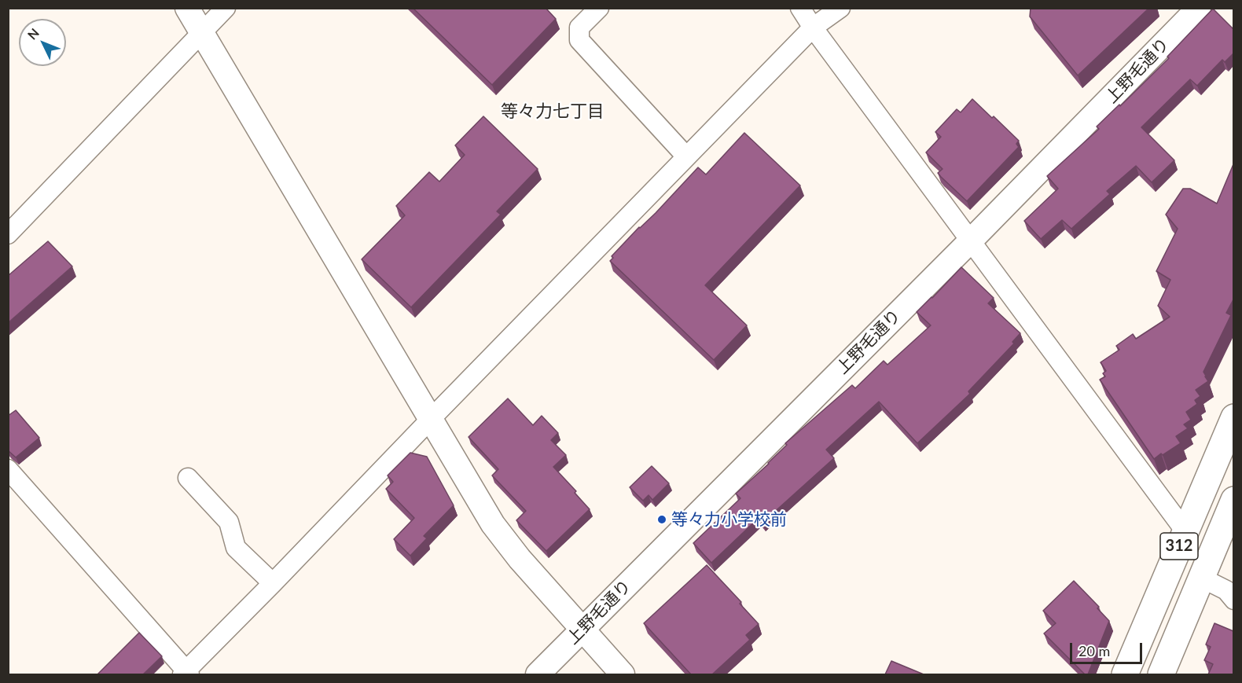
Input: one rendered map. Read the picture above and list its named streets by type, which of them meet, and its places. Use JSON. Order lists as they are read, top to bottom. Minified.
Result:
{"streets":{"main road":["312"],"street":["上野毛通り"]},"districts":["等々力七丁目"],"places":["等々力小学校前"],"scale_bar":"20 m","north":"top left"}
